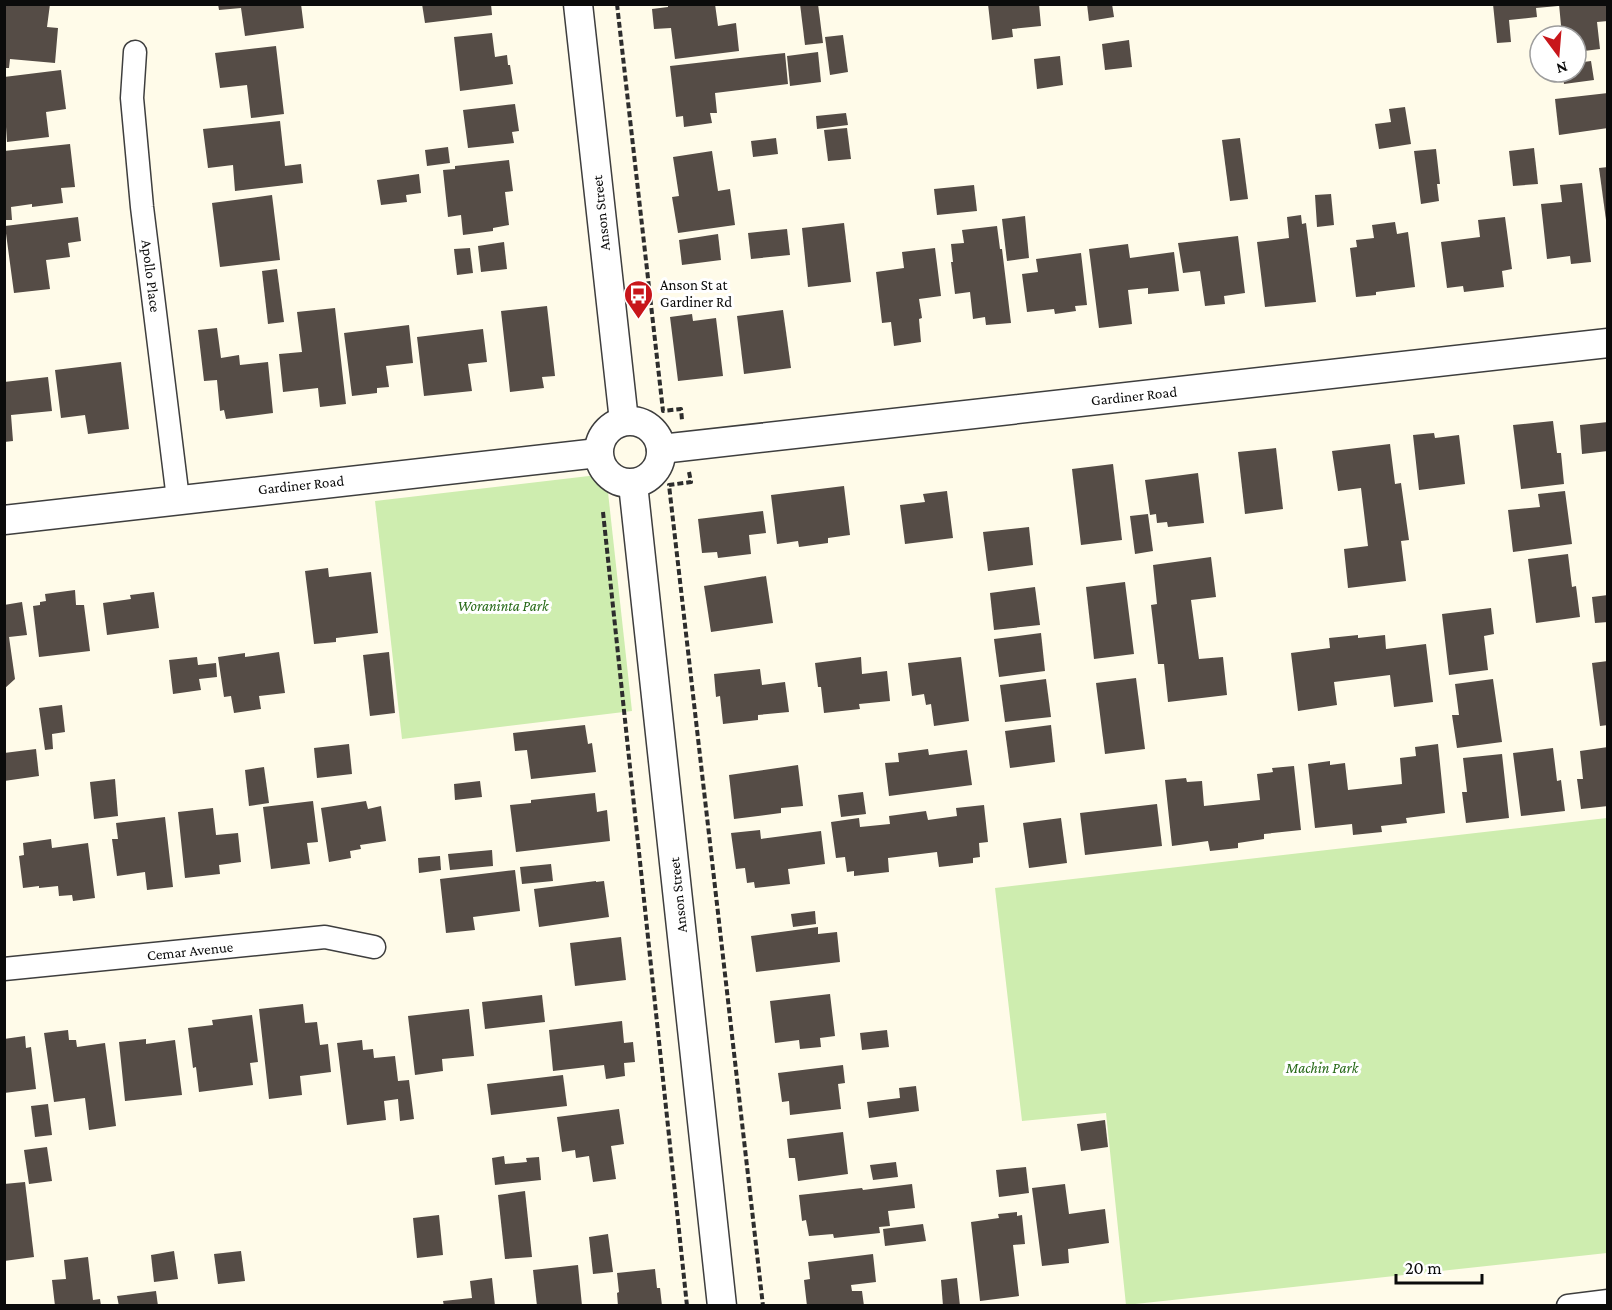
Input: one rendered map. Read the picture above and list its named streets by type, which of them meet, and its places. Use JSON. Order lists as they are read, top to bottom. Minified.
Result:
{"streets":{"street":["Anson Street","Apollo Place","Gardiner Road","Cemar Avenue"]},"crossings":[["Anson Street","Gardiner Road"],["Apollo Place","Gardiner Road"]],"parks":["Woraninta Park","Machin Park"],"places":{"bus stop":["Anson St at Gardiner Rd"]},"scale_bar":"20 m","north":"bottom"}
